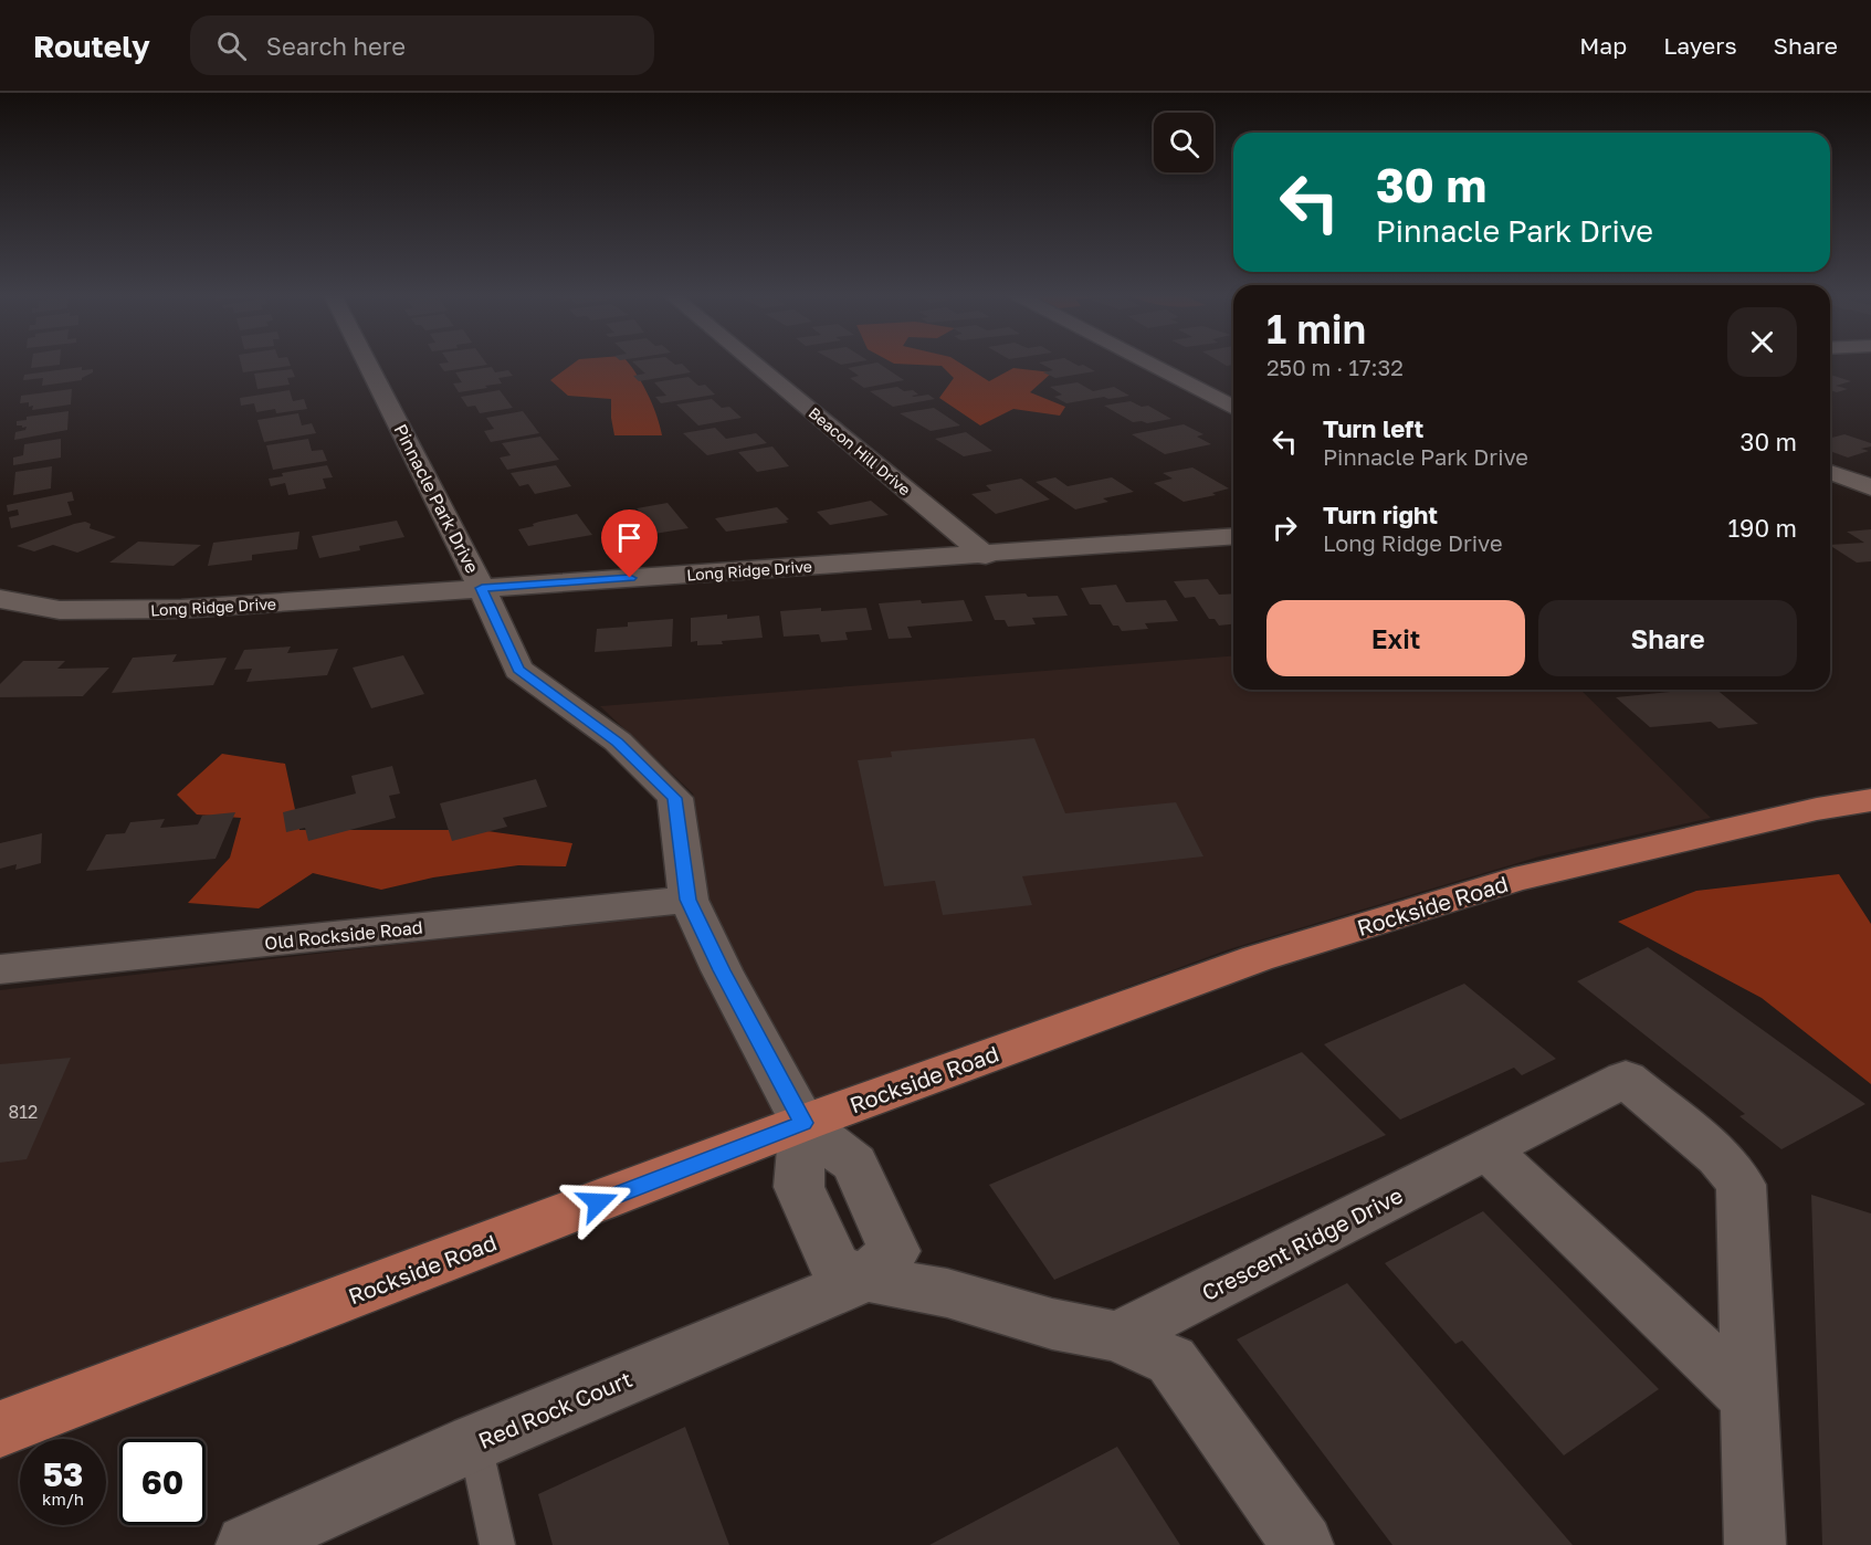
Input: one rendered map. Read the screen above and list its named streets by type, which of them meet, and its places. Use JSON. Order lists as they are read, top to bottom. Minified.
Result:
{"streets":{"main road":["Rockside Road"],"street":["Beacon Hill Drive","Pinnacle Park Drive","Long Ridge Drive","Old Rockside Road","Crescent Ridge Drive","Red Rock Court"]},"crossings":[["Beacon Hill Drive","Long Ridge Drive"],["Pinnacle Park Drive","Long Ridge Drive"],["Pinnacle Park Drive","Rockside Road"],["Pinnacle Park Drive","Old Rockside Road"]],"house_numbers":["812"],"page":{"header":"Routely","search":"Search here","nav":["Map","Layers","Share"],"turn":["30 m","Pinnacle Park Drive"],"heading":["1 min","250 m · 17:32"],"list":[{"name":"Turn left","note":"Pinnacle Park Drive","value":"30 m"},{"name":"Turn right","note":"Long Ridge Drive","value":"190 m"}],"buttons":["Exit","Share"],"speed":"53 km/h","limit":"60"}}
